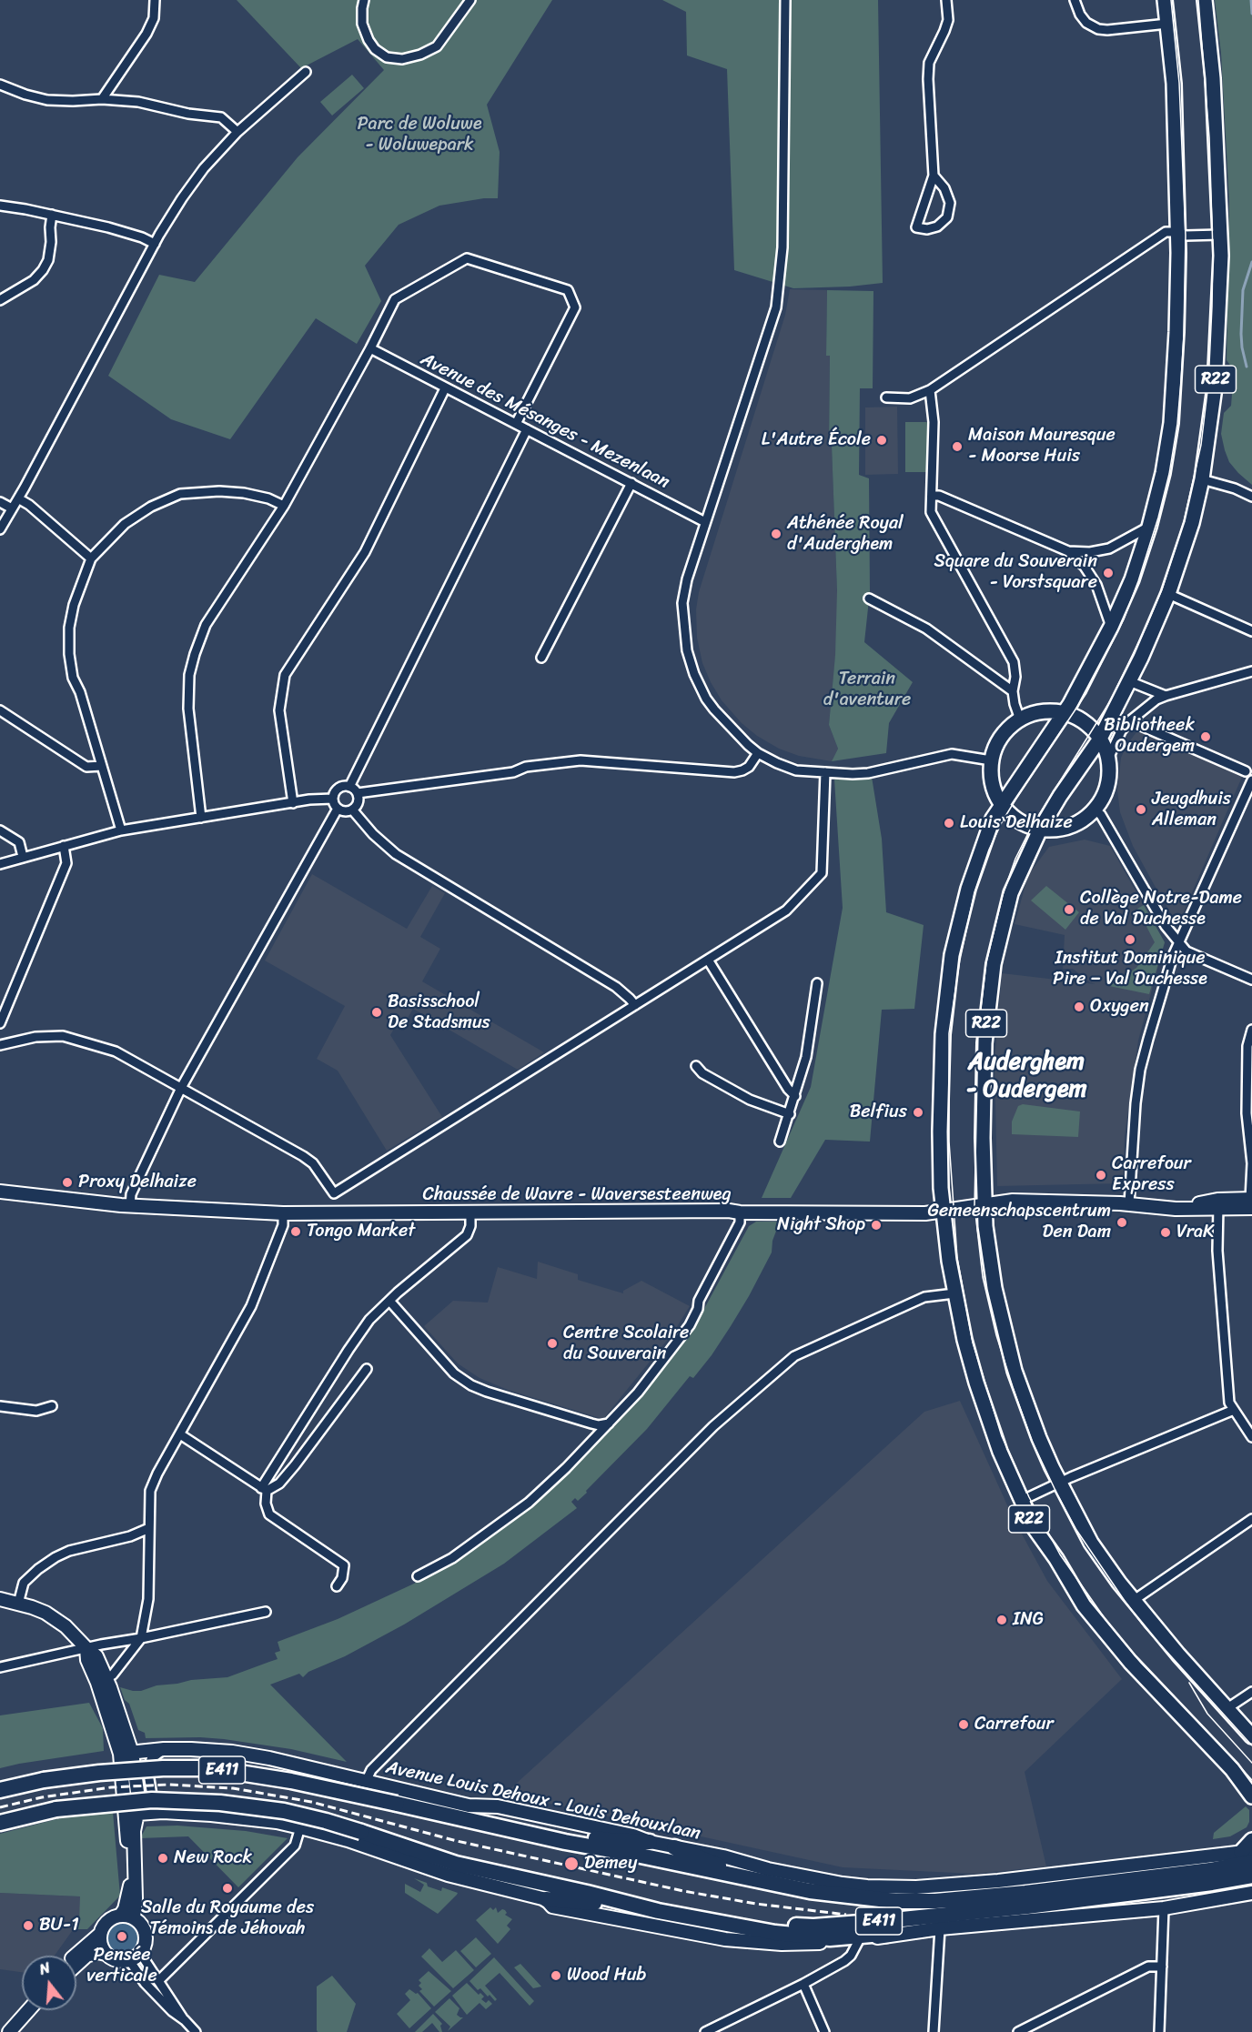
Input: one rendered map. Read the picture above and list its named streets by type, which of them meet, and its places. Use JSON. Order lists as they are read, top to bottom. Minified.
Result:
{"streets":{"highway":["E411"],"main road":["R22","Chaussée de Wavre - Waversesteenweg","Avenue Louis Dehoux - Louis Dehouxlaan"],"street":["Avenue des Mésanges - Mezenlaan"]},"crossings":[["R22","Chaussée de Wavre - Waversesteenweg"],["E411","Avenue Louis Dehoux - Louis Dehouxlaan"]],"districts":["Auderghem - Oudergem"],"parks":["Parc de Woluwe - Woluwepark","Terrain d'aventure"],"places":["L'Autre École","Maison Mauresque - Moorse Huis","Athénée Royal d'Auderghem","Square du Souverain - Vorstsquare","Bibliotheek Oudergem","Jeugdhuis Alleman","Louis Delhaize","Collège Notre-Dame de Val Duchesse","Institut Dominique Pire – Val Duchesse","Oxygen","Basisschool De Stadsmus","Belfius","Carrefour Express","Proxy Delhaize","Gemeenschapscentrum Den Dam","Night Shop","Tongo Market","VraK","Centre Scolaire du Souverain","ING","Carrefour","New Rock","Demey","Salle du Royaume des Témoins de Jéhovah","BU-1","Pensée verticale","Wood Hub"],"north":"top"}
